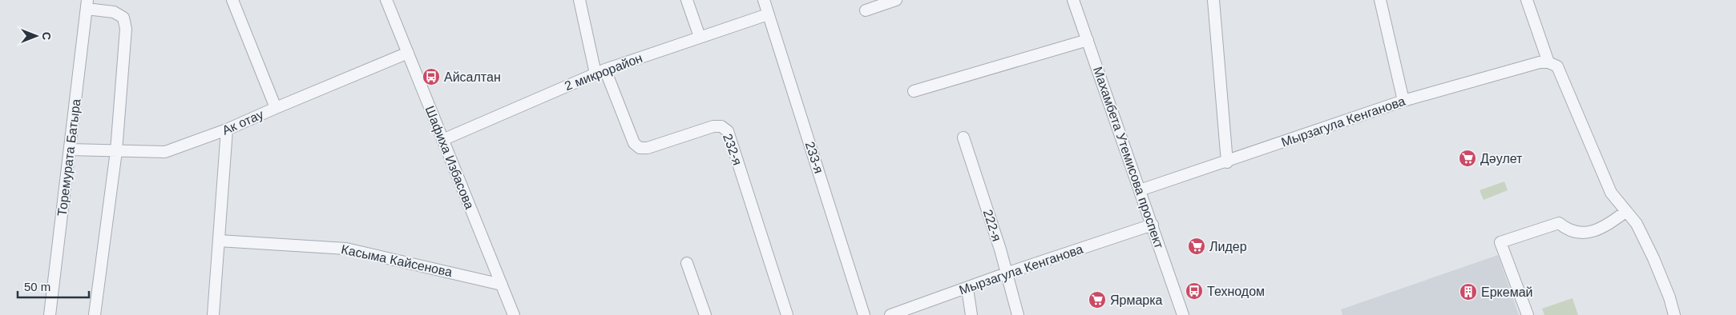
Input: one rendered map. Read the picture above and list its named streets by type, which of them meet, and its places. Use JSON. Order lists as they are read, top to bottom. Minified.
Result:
{"streets":{"street":["2 микрорайон","Мырзагула Кенганова","Ак отау","232-я","Торемурата Батыра","Шафиха Избасова","233-я","Махамбета Утемисова проспект","222-я","Касыма Кайсенова"]},"crossings":[["2 микрорайон","232-я"],["2 микрорайон","Шафиха Избасова"],["2 микрорайон","233-я"],["Мырзагула Кенганова","Махамбета Утемисова проспект"],["Мырзагула Кенганова","222-я"],["Ак отау","Торемурата Батыра"],["Ак отау","Шафиха Избасова"],["Шафиха Избасова","Касыма Кайсенова"]],"places":{"bus stop":["Айсалтан","Технодом"],"supermarket":["Дәулет","Лидер","Ярмарка"],"building":["Еркемай"]},"scale_bar":"50 m","north":"right"}
